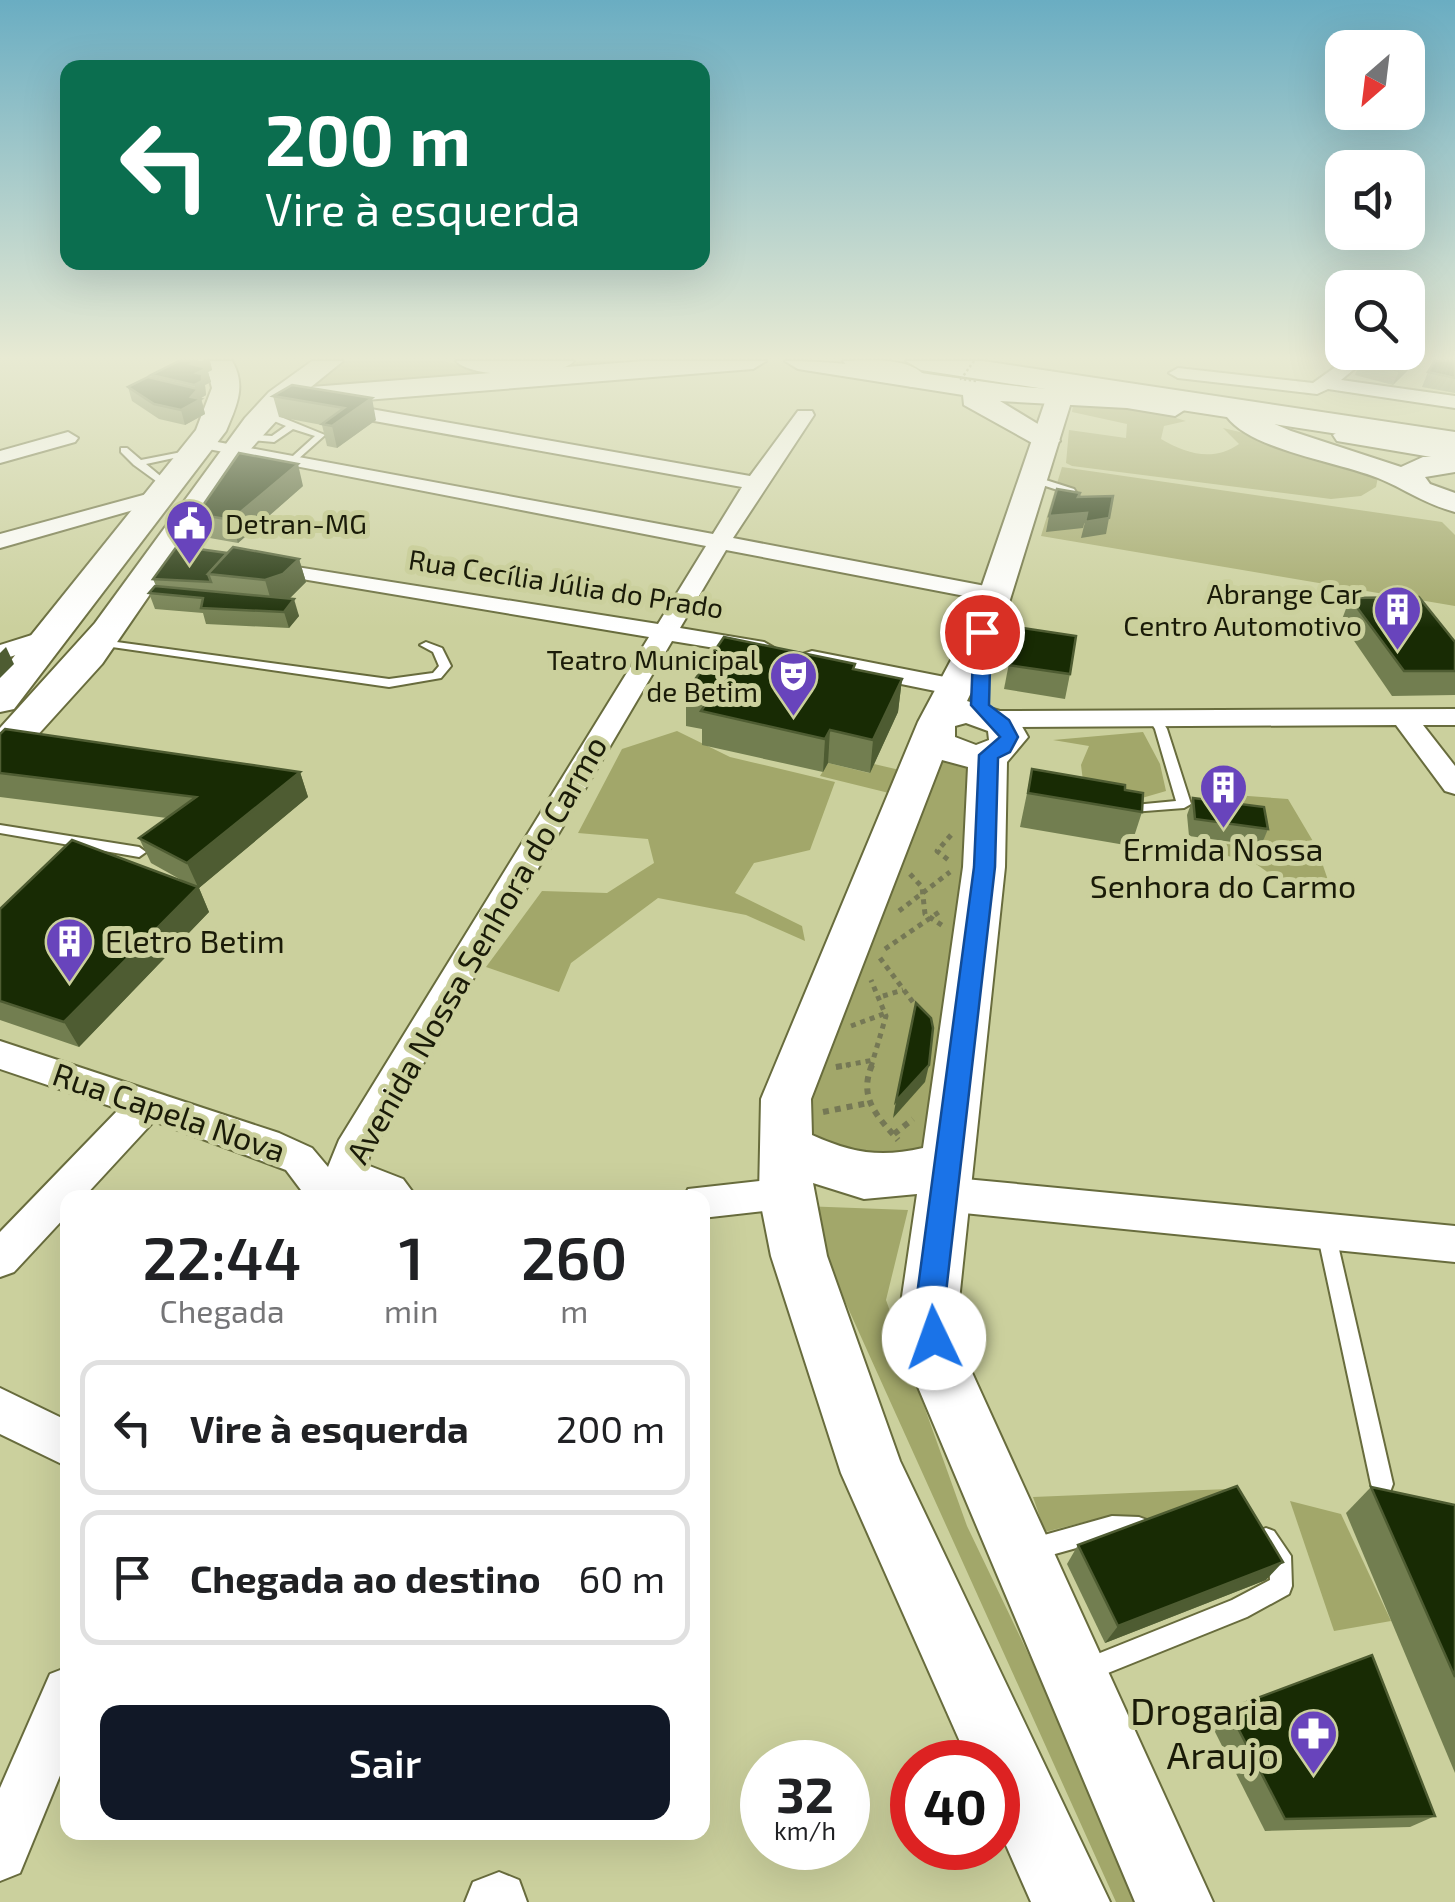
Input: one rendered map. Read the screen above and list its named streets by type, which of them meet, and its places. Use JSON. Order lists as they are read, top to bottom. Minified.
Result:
{"streets":{"street":["Rua Cecília Júlia do Prado","Avenida Nossa Senhora do Carmo","Rua Capela Nova"]},"crossings":[["Rua Cecília Júlia do Prado","Avenida Nossa Senhora do Carmo"],["Avenida Nossa Senhora do Carmo","Rua Capela Nova"]],"places":{"public building":["Detran-MG"],"building":["Abrange Car Centro Automotivo","Ermida Nossa Senhora do Carmo","Eletro Betim"],"theatre":["Teatro Municipal de Betim"],"pharmacy":["Drogaria Araujo"]},"north":"bottom left","page":{"turn":["200 m","Vire à esquerda"],"eta":["22:44","Chegada","1","min","260","m"],"list":[{"name":"Vire à esquerda","value":"200 m"},{"name":"Chegada ao destino","value":"60 m"}],"buttons":"Sair","speed":"32 km/h","limit":"40"}}
